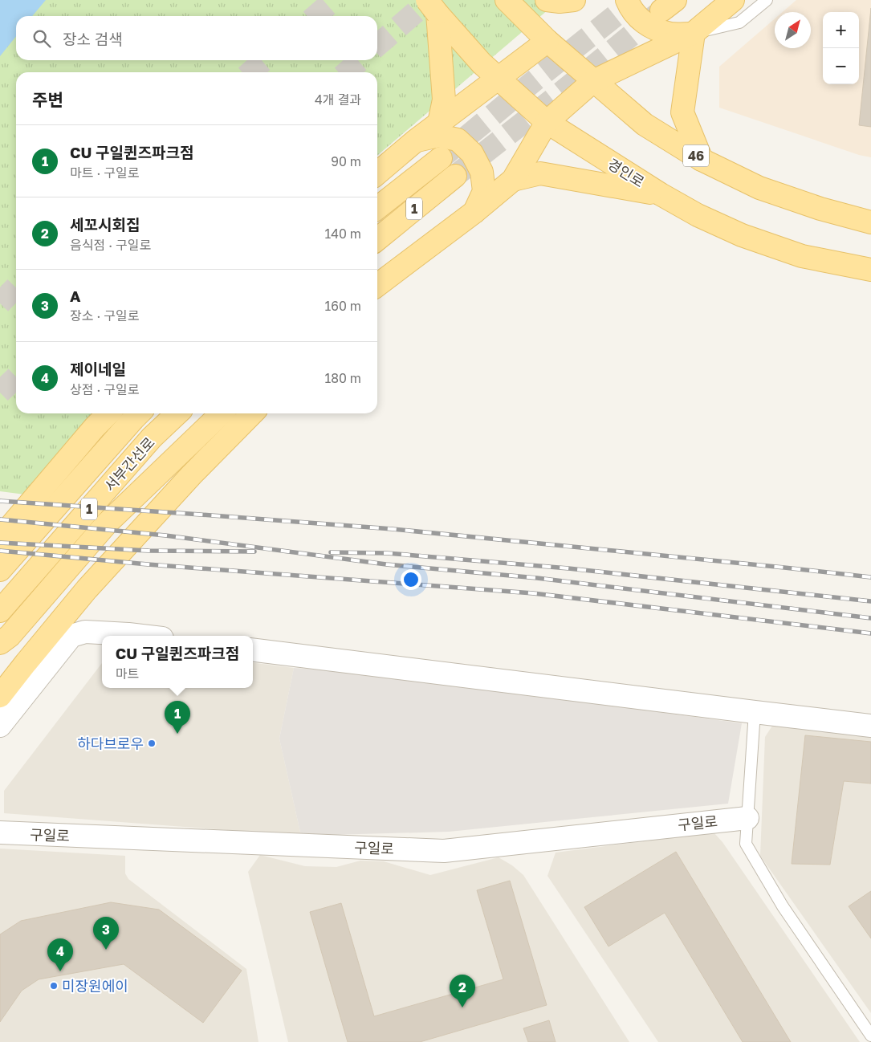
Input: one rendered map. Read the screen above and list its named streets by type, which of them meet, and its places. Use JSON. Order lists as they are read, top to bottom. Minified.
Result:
{"streets":{"main road":["46","경인로","1","서부간선로"],"street":["구일로"]},"places":["하다브로우","미장원에이"],"north":"top right","page":{"map_buttons":["+","−"],"search":"장소 검색","heading":["주변","4개 결과"],"list":[{"mark":"1","name":"CU 구일퀸즈파크점","note":"마트 · 구일로","value":"90 m"},{"mark":"2","name":"세꼬시회집","note":"음식점 · 구일로","value":"140 m"},{"mark":"3","name":"A","note":"장소 · 구일로","value":"160 m"},{"mark":"4","name":"제이네일","note":"상점 · 구일로","value":"180 m"}],"popup":["CU 구일퀸즈파크점","마트"],"pins":["1","3","4","2"]}}
